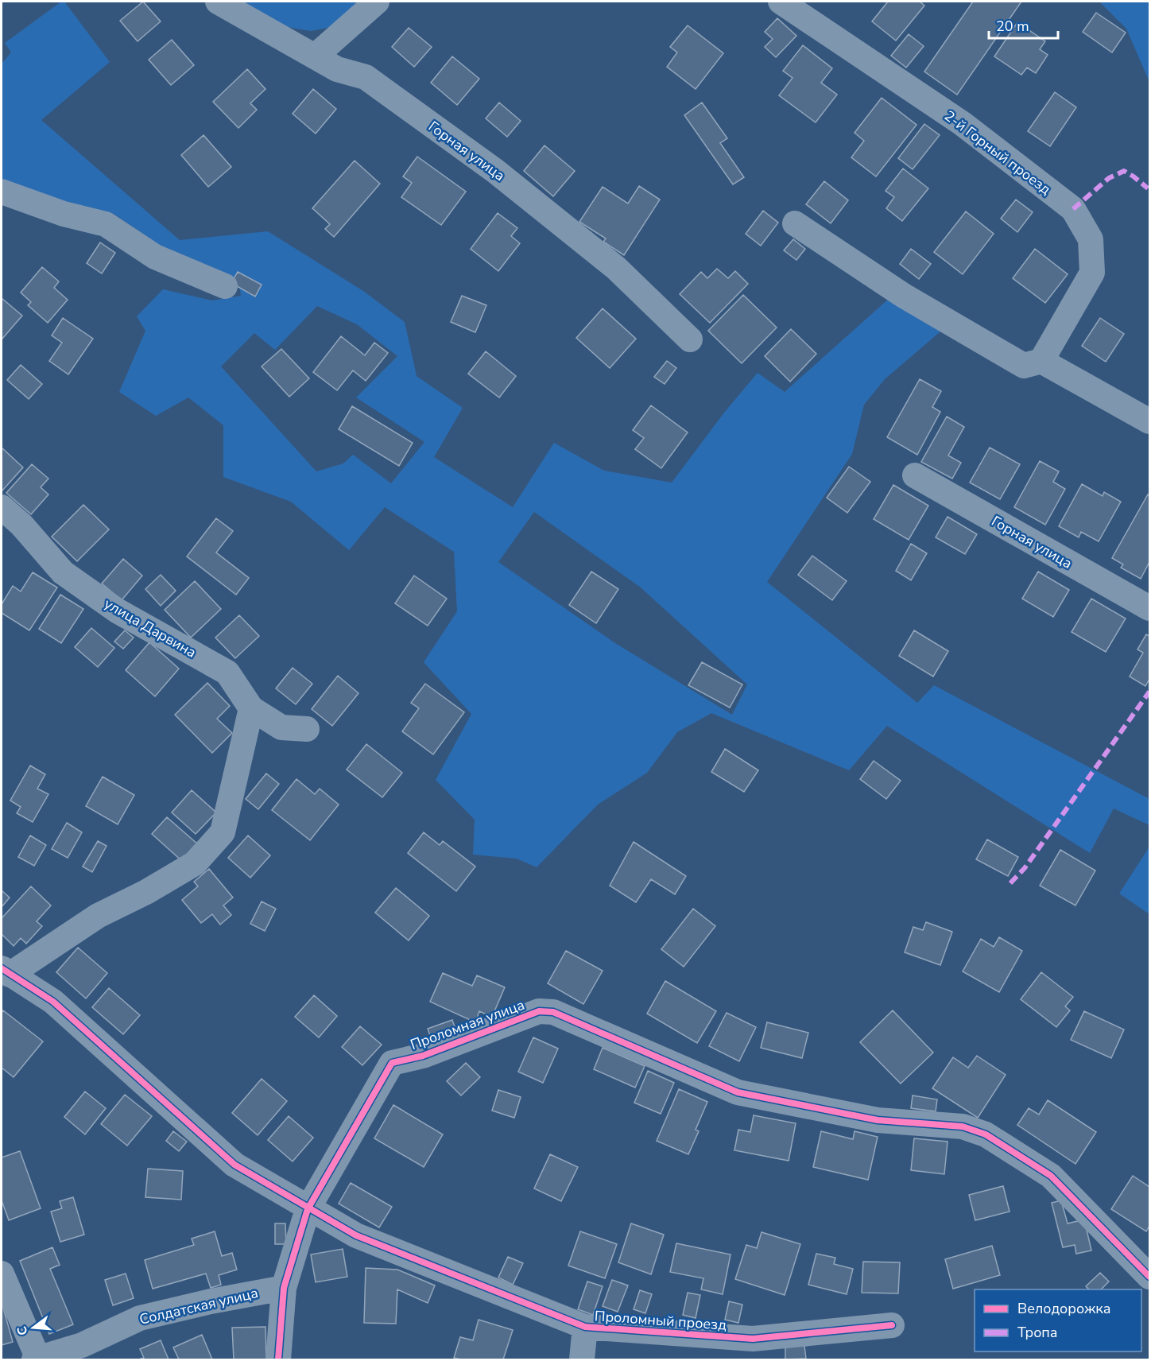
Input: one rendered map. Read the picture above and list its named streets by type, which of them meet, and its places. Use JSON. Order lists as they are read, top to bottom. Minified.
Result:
{"streets":{"street":["Горная улица","2-й Горный проезд","улица Дарвина","Проломная улица","Солдатская улица","Проломный проезд"]},"crossings":[["Проломная улица","Солдатская улица"],["Проломная улица","Проломный проезд"]],"legend":["Велодорожка","Тропа"],"scale_bar":"20 m","north":"left"}
